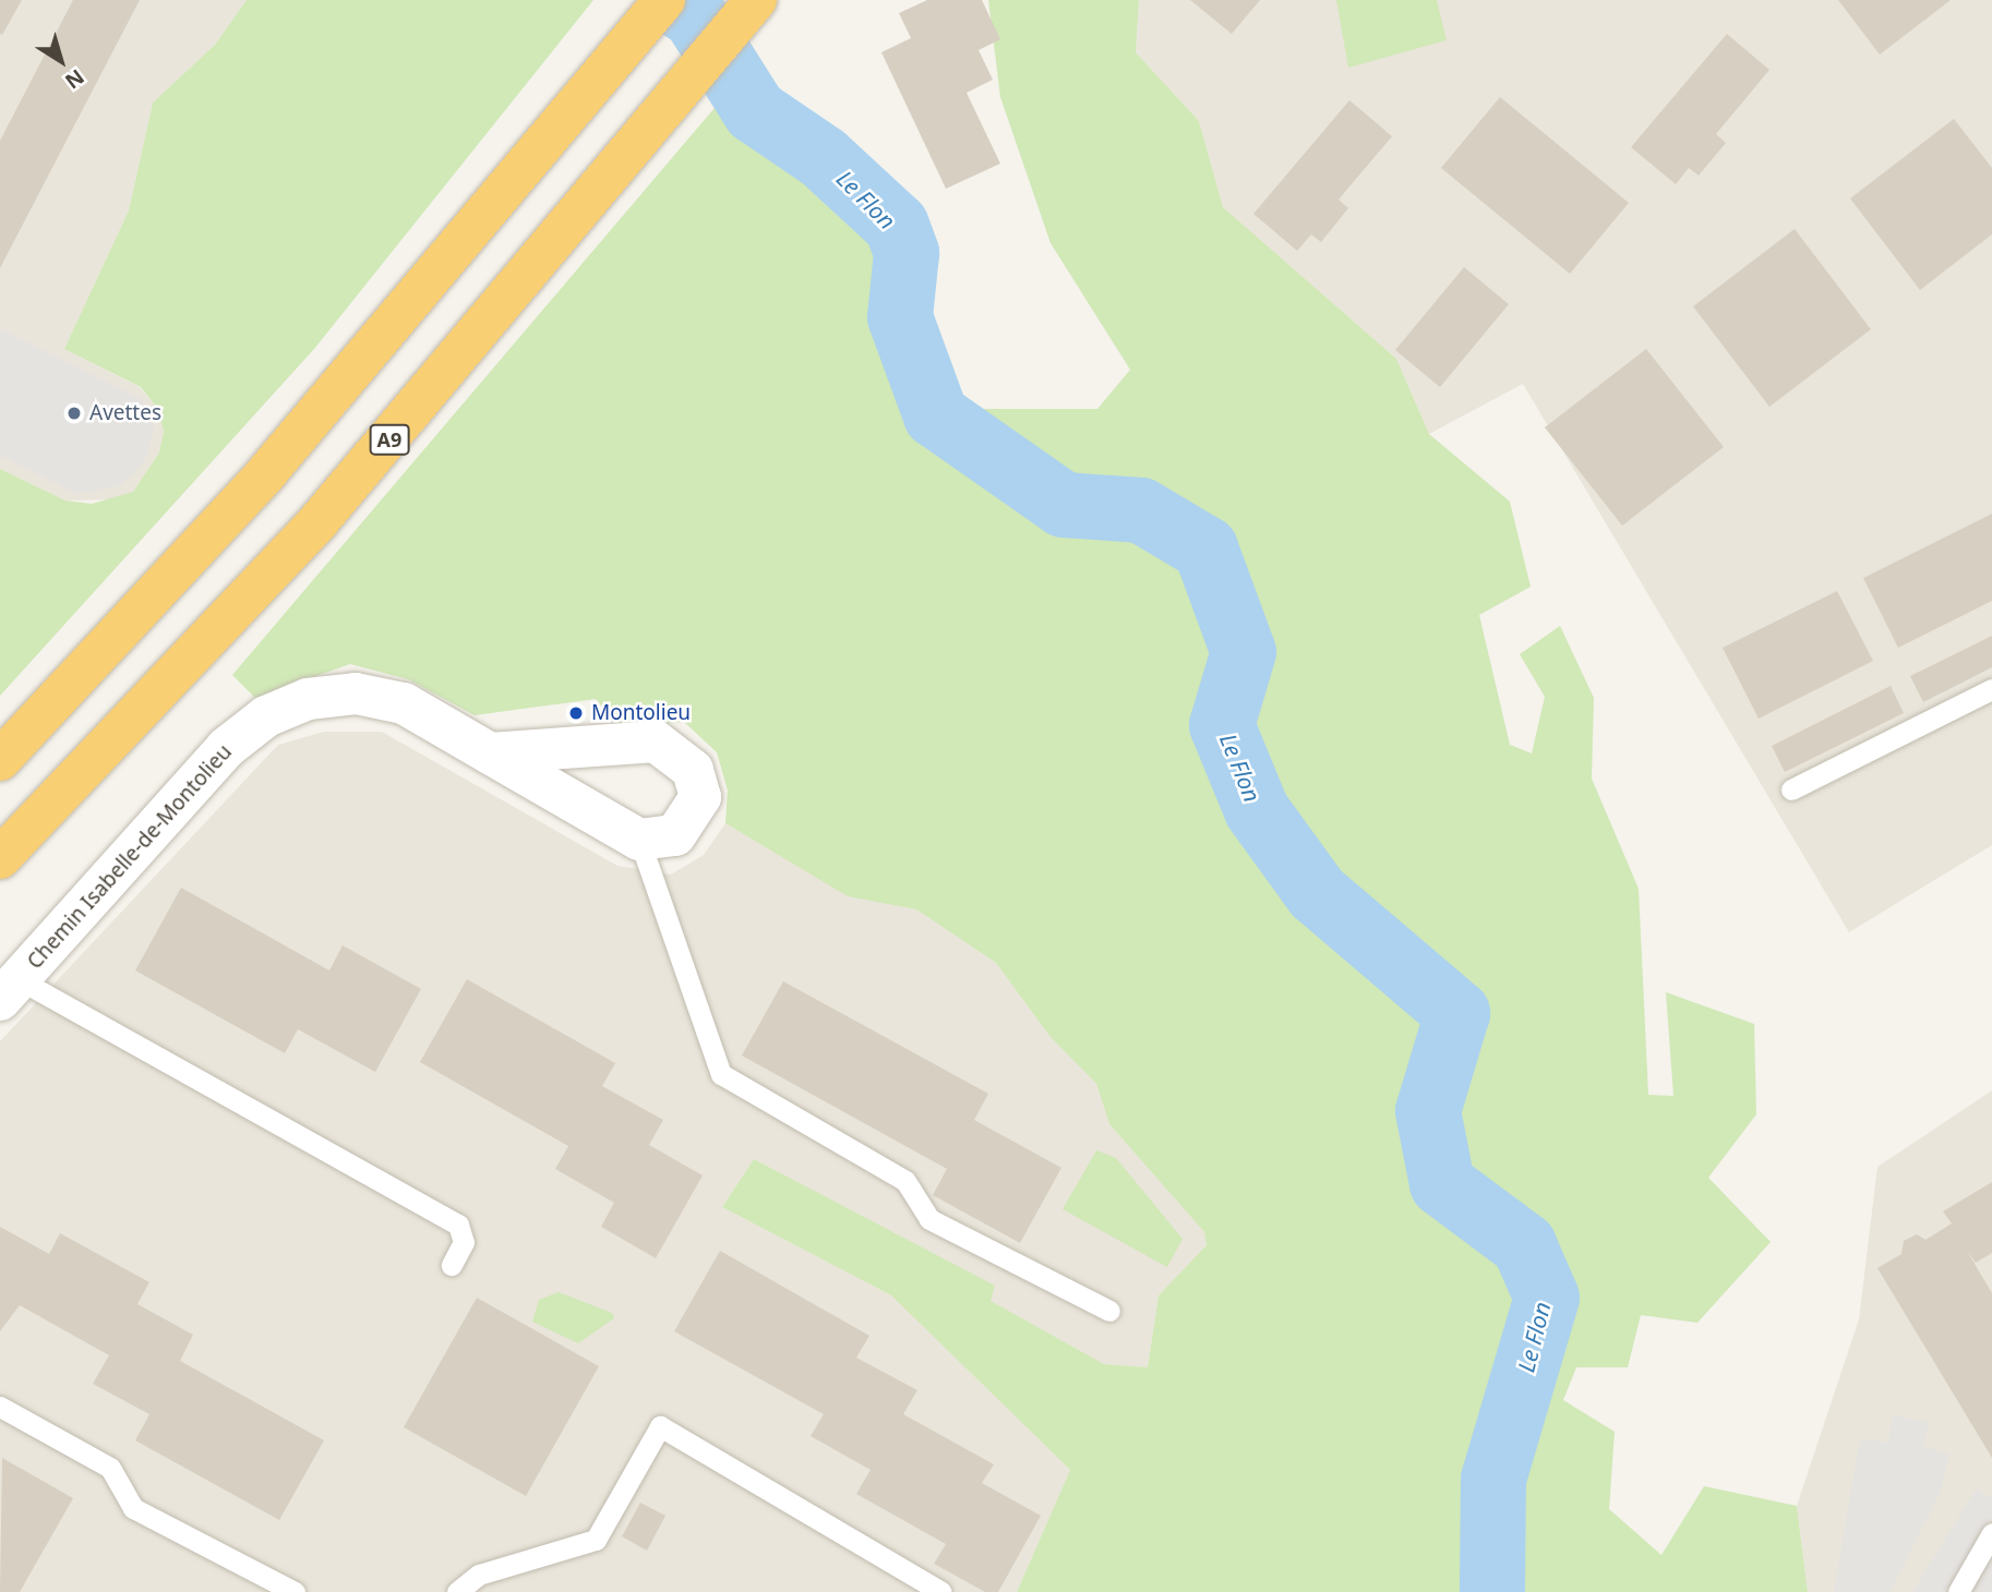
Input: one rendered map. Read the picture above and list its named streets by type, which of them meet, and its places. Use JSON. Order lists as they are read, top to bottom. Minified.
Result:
{"streets":{"highway":["A9"],"street":["Chemin Isabelle-de-Montolieu"]},"water":["Le Flon"],"places":["Avettes","Montolieu"],"north":"bottom right"}
